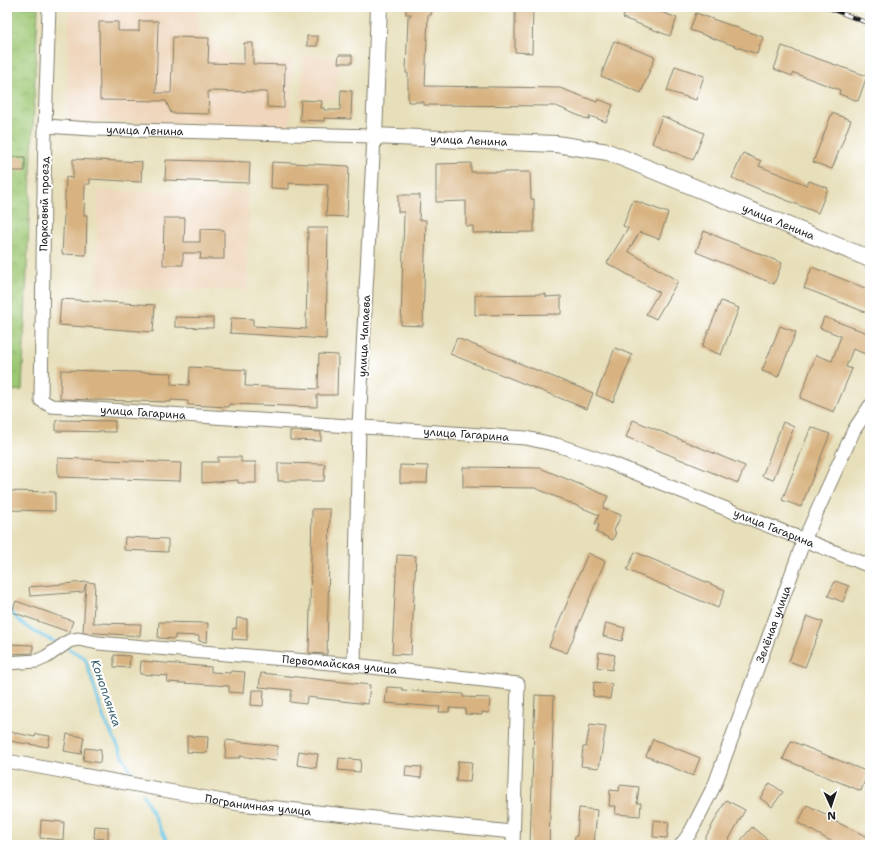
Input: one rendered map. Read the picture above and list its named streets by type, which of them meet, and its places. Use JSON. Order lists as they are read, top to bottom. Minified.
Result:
{"streets":{"main road":["улица Ленина","улица Чапаева"],"street":["Парковый проезд","улица Гагарина","Зелёная улица","Первомайская улица","Пограничная улица"]},"crossings":[["улица Ленина","Парковый проезд"],["улица Ленина","улица Чапаева"],["Парковый проезд","улица Гагарина"],["улица Чапаева","улица Гагарина"],["улица Чапаева","Первомайская улица"],["улица Гагарина","Зелёная улица"],["Первомайская улица","Пограничная улица"]],"water":["Коноплянка"],"north":"bottom"}
